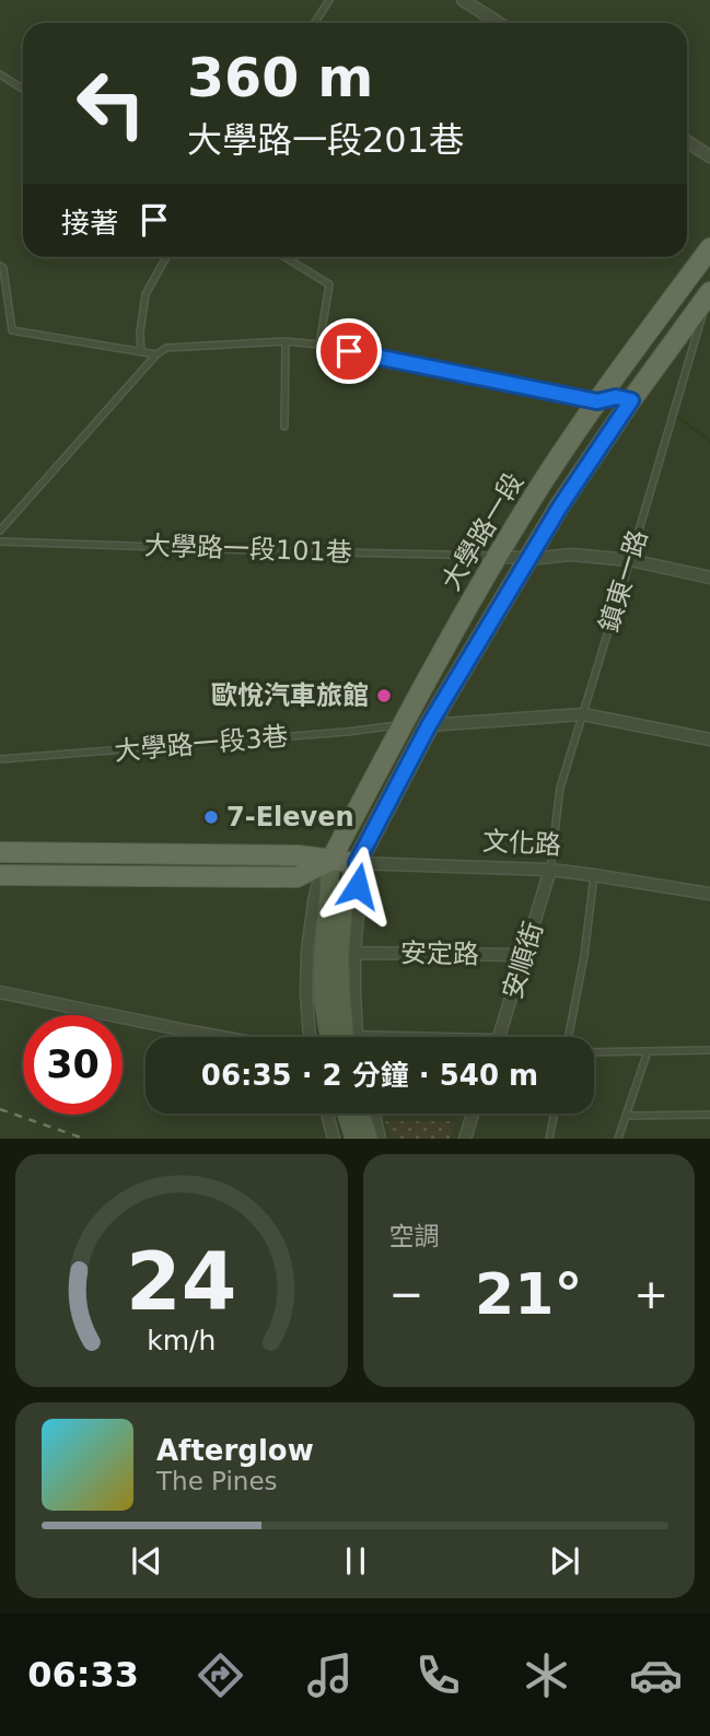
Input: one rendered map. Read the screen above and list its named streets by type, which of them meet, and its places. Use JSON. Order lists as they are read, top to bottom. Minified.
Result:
{"streets":{"main road":["大學路一段","文化路"],"street":["安定路","安順街"],"lane":["大學路一段101巷","鎮東一路","大學路一段3巷"]},"crossings":[["大學路一段","大學路一段101巷"],["大學路一段","鎮東一路"],["大學路一段","大學路一段3巷"],["大學路一段","文化路"],["鎮東一路","文化路"],["鎮東一路","安順街"],["文化路","安順街"],["安定路","安順街"]],"places":["歐悅汽車旅館","7-Eleven"],"page":{"turn":["360 m","大學路一段201巷"],"then":"接著","limit":"30","trip":"06:35 · 2 分鐘 · 540 m","tile":"空調","heat":["−","21°","+"],"song":["Afterglow","The Pines"],"tabs":"06:33","gauge":["24","km/h"]}}
